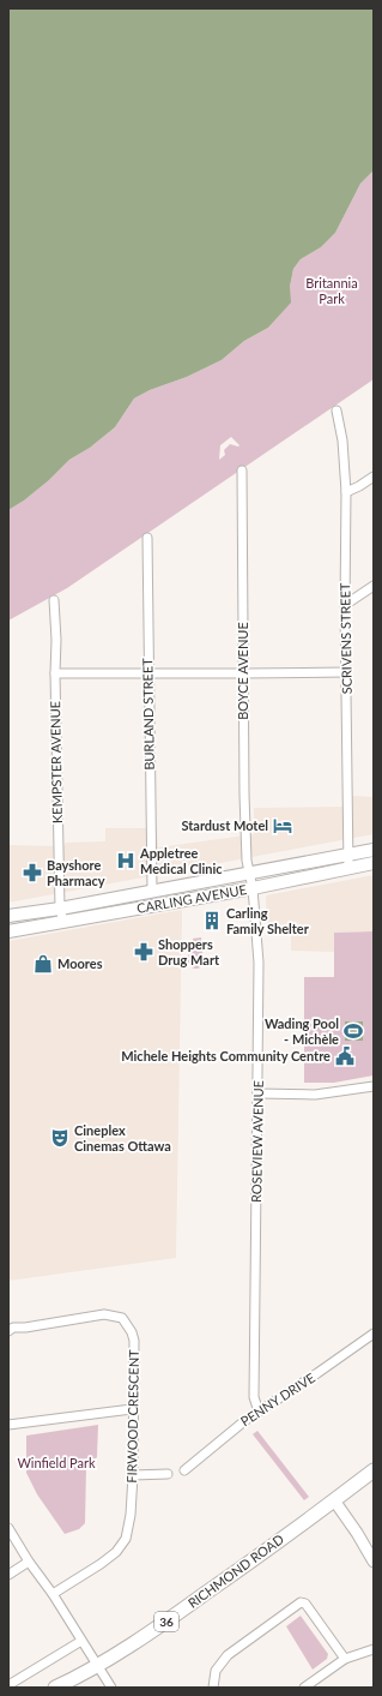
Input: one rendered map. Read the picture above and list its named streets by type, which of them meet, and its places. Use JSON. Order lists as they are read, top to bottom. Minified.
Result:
{"streets":{"main road":["CARLING AVENUE","RICHMOND ROAD","36"],"street":["SCRIVENS STREET","BOYCE AVENUE","BURLAND STREET","KEMPSTER AVENUE","ROSEVIEW AVENUE","PENNY DRIVE","FIRWOOD CRESCENT"]},"crossings":[["SCRIVENS STREET","CARLING AVENUE"],["BOYCE AVENUE","CARLING AVENUE"],["BOYCE AVENUE","ROSEVIEW AVENUE"],["BURLAND STREET","CARLING AVENUE"],["KEMPSTER AVENUE","CARLING AVENUE"],["CARLING AVENUE","ROSEVIEW AVENUE"],["ROSEVIEW AVENUE","PENNY DRIVE"]],"parks":["Britannia Park","Winfield Park"],"places":{"hotel":["Stardust Motel"],"hospital":["Appletree Medical Clinic"],"pharmacy":["Bayshore Pharmacy","Shoppers Drug Mart"],"building":["Carling Family Shelter"],"shop":["Moores"],"sports":["Wading Pool - Michèle"],"public building":["Michele Heights Community Centre"],"theatre":["Cineplex Cinemas Ottawa"]}}
